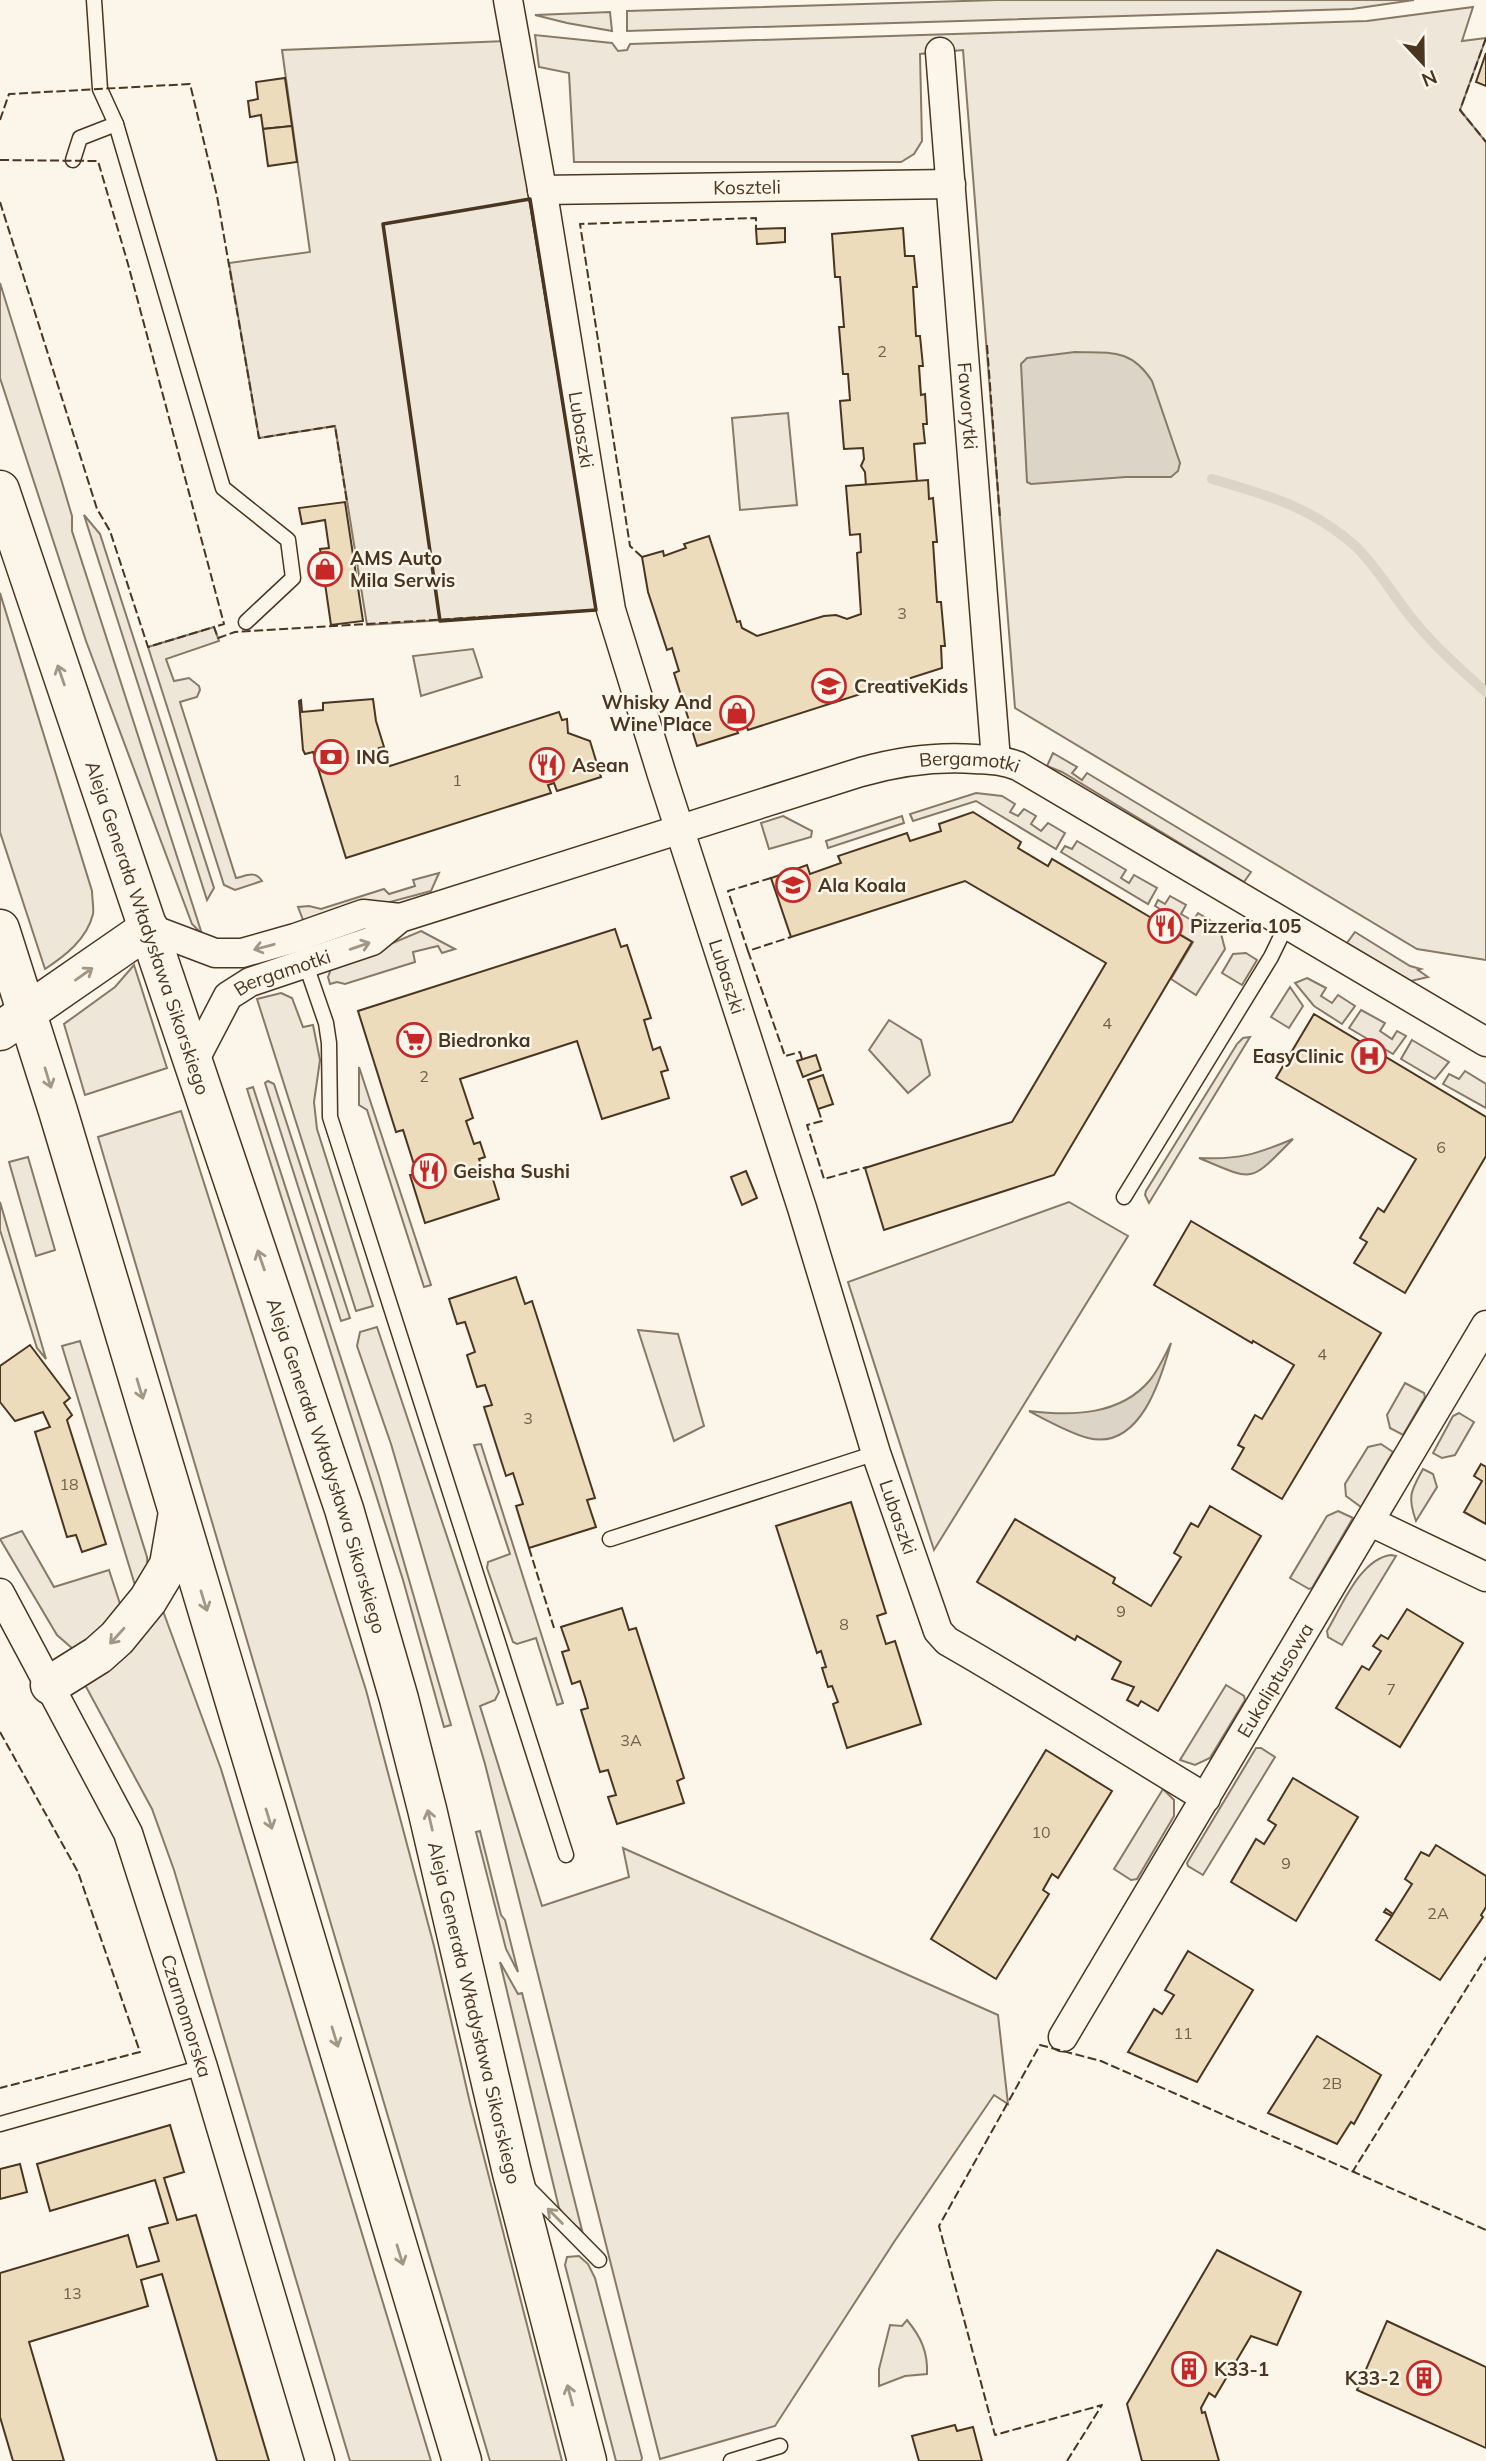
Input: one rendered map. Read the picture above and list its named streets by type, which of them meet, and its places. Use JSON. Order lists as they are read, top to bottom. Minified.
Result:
{"streets":{"main road":["Aleja Generała Władysława Sikorskiego"],"street":["Koszteli","Faworytki","Lubaszki","Bergamotki","Eukaliptusowa","Czarnomorska"]},"crossings":[["Koszteli","Faworytki"],["Koszteli","Lubaszki"],["Faworytki","Bergamotki"],["Lubaszki","Bergamotki"],["Lubaszki","Eukaliptusowa"],["Bergamotki","Aleja Generała Władysława Sikorskiego"]],"places":{"shop":["AMS Auto Mila Serwis","Whisky And Wine Place"],"school or university":["CreativeKids","Ala Koala"],"bank":["ING"],"restaurant":["Asean","Pizzeria 105","Geisha Sushi"],"supermarket":["Biedronka"],"hospital":["EasyClinic"],"building":["K33-1","K33-2"]},"house_numbers":["2","3","1","4","2","6","4","3","18","9","8","7","3A","10","9","2A","11","2B","13"],"north":"bottom"}
